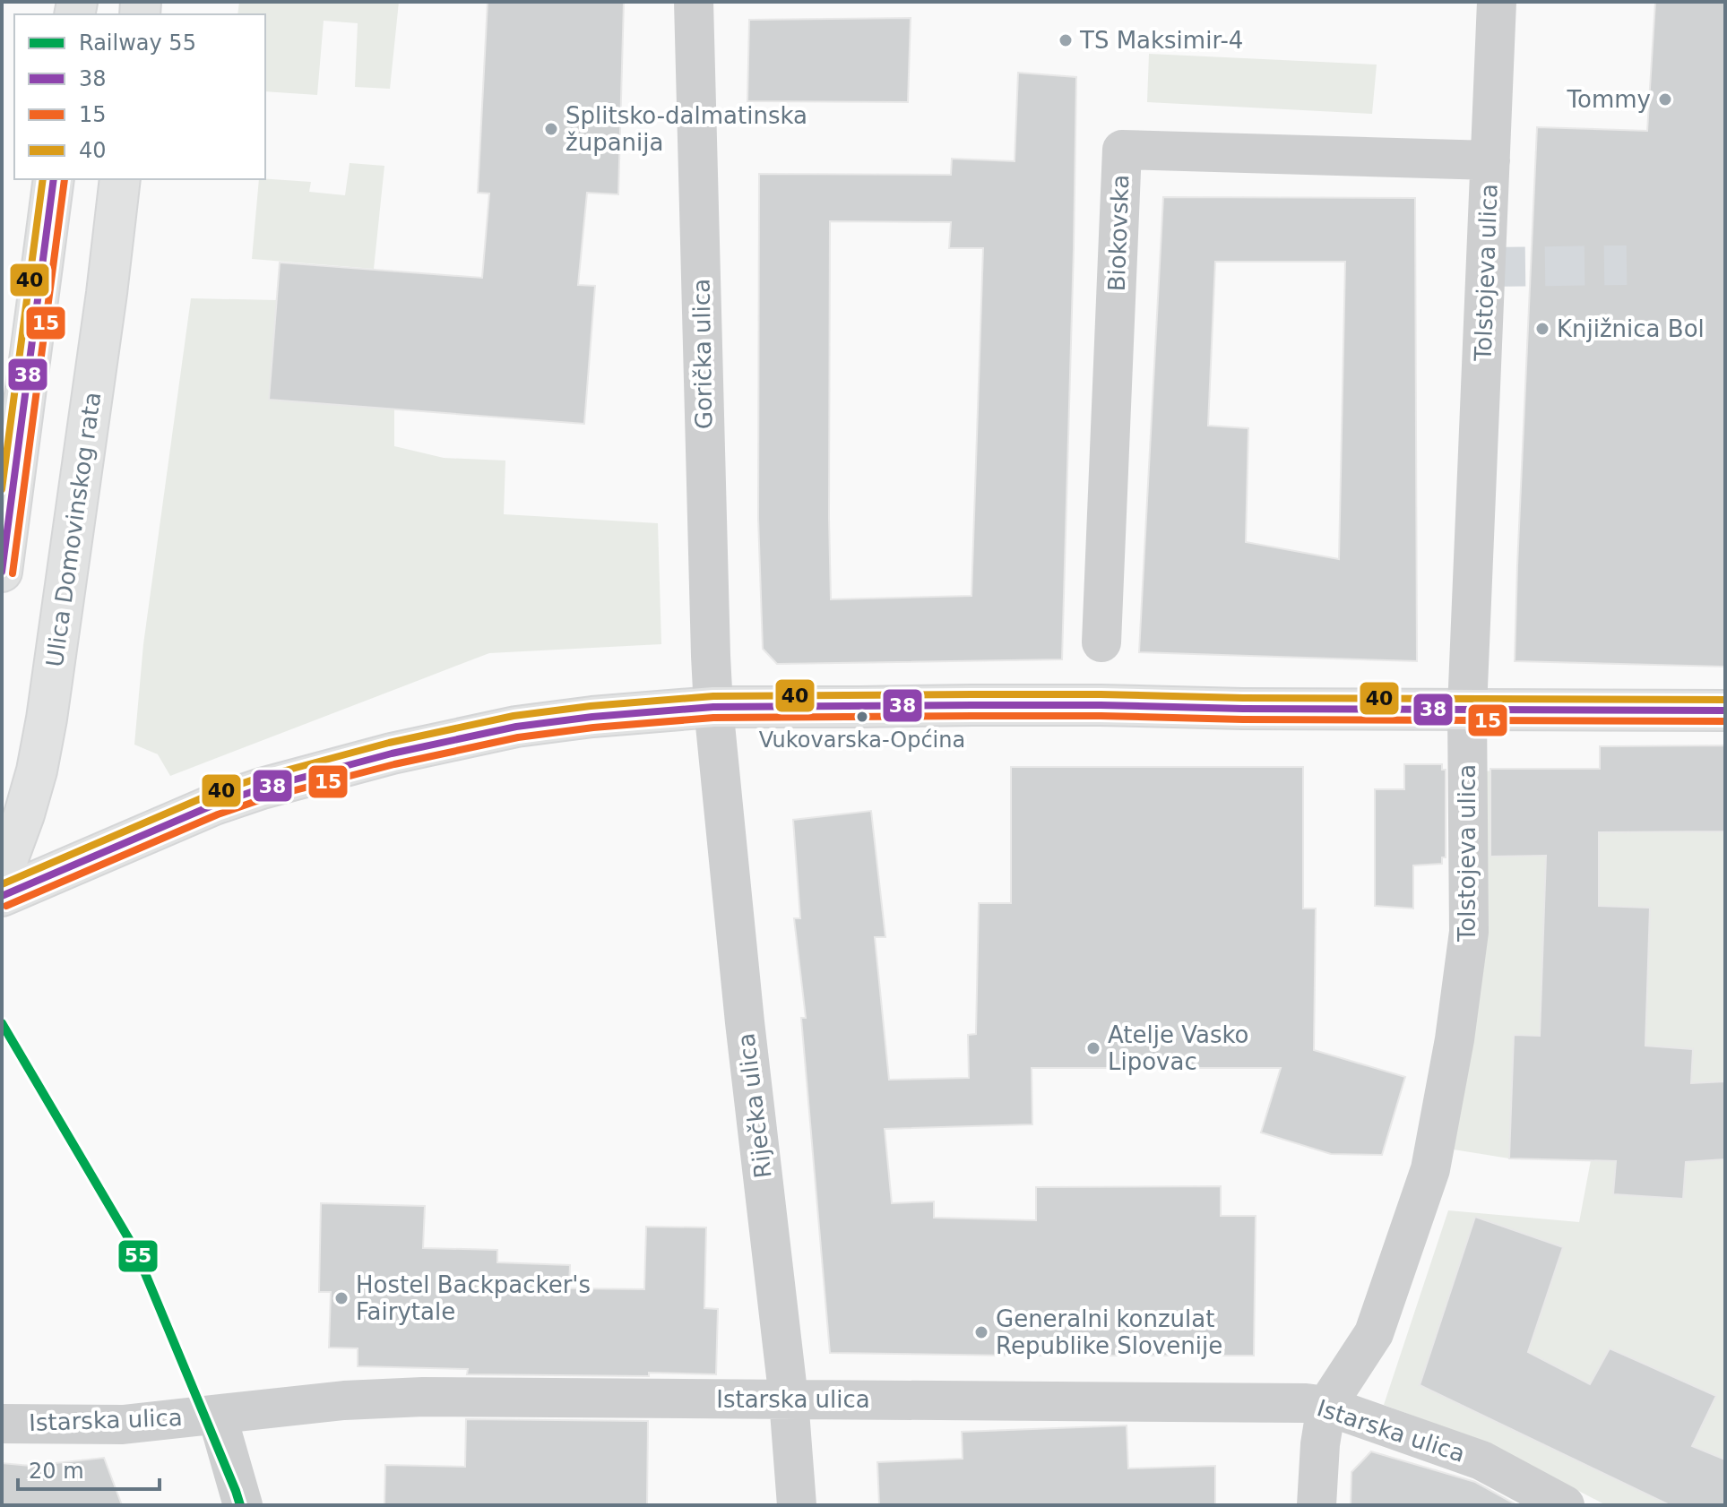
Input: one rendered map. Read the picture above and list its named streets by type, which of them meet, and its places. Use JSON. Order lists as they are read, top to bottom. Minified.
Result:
{"streets":{"street":["Biokovska","Tolstojeva ulica","Gorička ulica","Ulica Domovinskog rata","Riječka ulica","Istarska ulica"]},"crossings":[["Biokovska","Tolstojeva ulica"],["Tolstojeva ulica","Istarska ulica"],["Gorička ulica","Riječka ulica"],["Riječka ulica","Istarska ulica"]],"places":["TS Maksimir-4","Tommy","Splitsko-dalmatinska županija","Knjižnica Bol","Vukovarska-Općina","Atelje Vasko Lipovac","Hostel Backpacker's Fairytale","Generalni konzulat Republike Slovenije"],"lines":["transit line 38","transit line 15","transit line 40","rail line 55"],"legend":["Railway 55","38","15","40"],"scale_bar":"20 m"}
